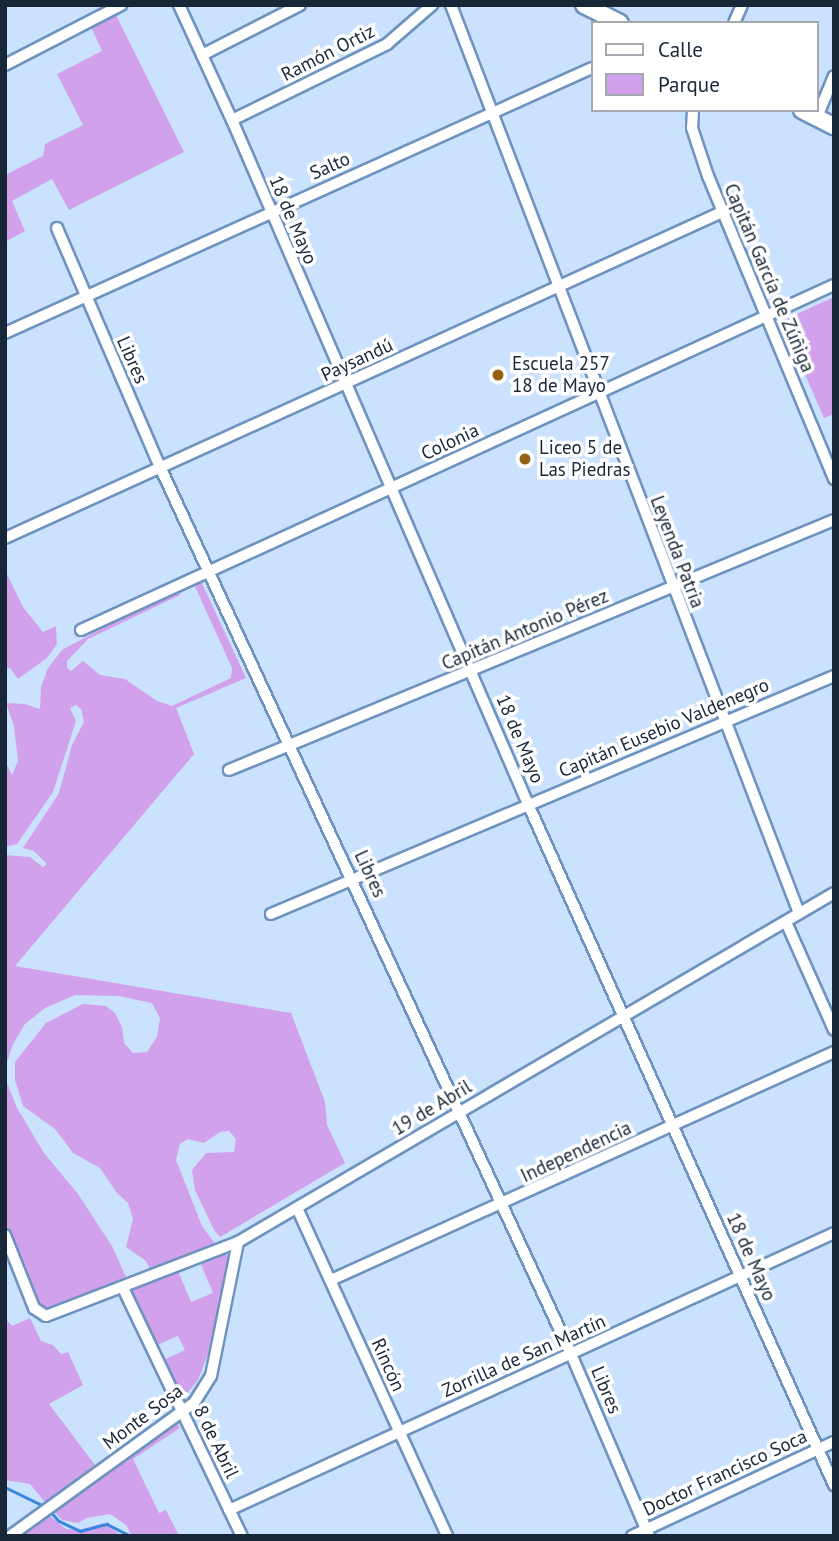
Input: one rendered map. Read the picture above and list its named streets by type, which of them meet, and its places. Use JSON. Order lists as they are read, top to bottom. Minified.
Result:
{"streets":{"street":["Ramón Ortiz","Salto","18 de Mayo","Capitán García de Zúñiga","Libres","Paysandú","Colonia","Leyenda Patria","Capitán Antonio Pérez","Capitán Eusebio Valdenegro","19 de Abril","Independencia","Zorrilla de San Martín","Rincón","Monte Sosa","8 de Abril","Doctor Francisco Soca"]},"crossings":[["Ramón Ortiz","18 de Mayo"],["Salto","18 de Mayo"],["Salto","Libres"],["Salto","Leyenda Patria"],["18 de Mayo","Paysandú"],["18 de Mayo","Colonia"],["18 de Mayo","Capitán Antonio Pérez"],["18 de Mayo","Capitán Eusebio Valdenegro"],["18 de Mayo","19 de Abril"],["18 de Mayo","Independencia"],["18 de Mayo","Zorrilla de San Martín"],["18 de Mayo","Doctor Francisco Soca"],["Capitán García de Zúñiga","Paysandú"],["Capitán García de Zúñiga","Colonia"],["Libres","Paysandú"],["Libres","Colonia"],["Libres","Capitán Antonio Pérez"],["Libres","Capitán Eusebio Valdenegro"],["Libres","19 de Abril"],["Libres","Independencia"],["Libres","Zorrilla de San Martín"],["Libres","Doctor Francisco Soca"],["Paysandú","Leyenda Patria"],["Colonia","Leyenda Patria"],["Leyenda Patria","Capitán Antonio Pérez"],["Leyenda Patria","Capitán Eusebio Valdenegro"],["Leyenda Patria","19 de Abril"],["19 de Abril","Rincón"],["19 de Abril","Monte Sosa"],["19 de Abril","8 de Abril"],["Independencia","Rincón"],["Zorrilla de San Martín","Rincón"],["Zorrilla de San Martín","8 de Abril"],["Monte Sosa","8 de Abril"]],"places":["Escuela 257 18 de Mayo","Liceo 5 de Las Piedras"],"legend":["Calle","Parque"]}
